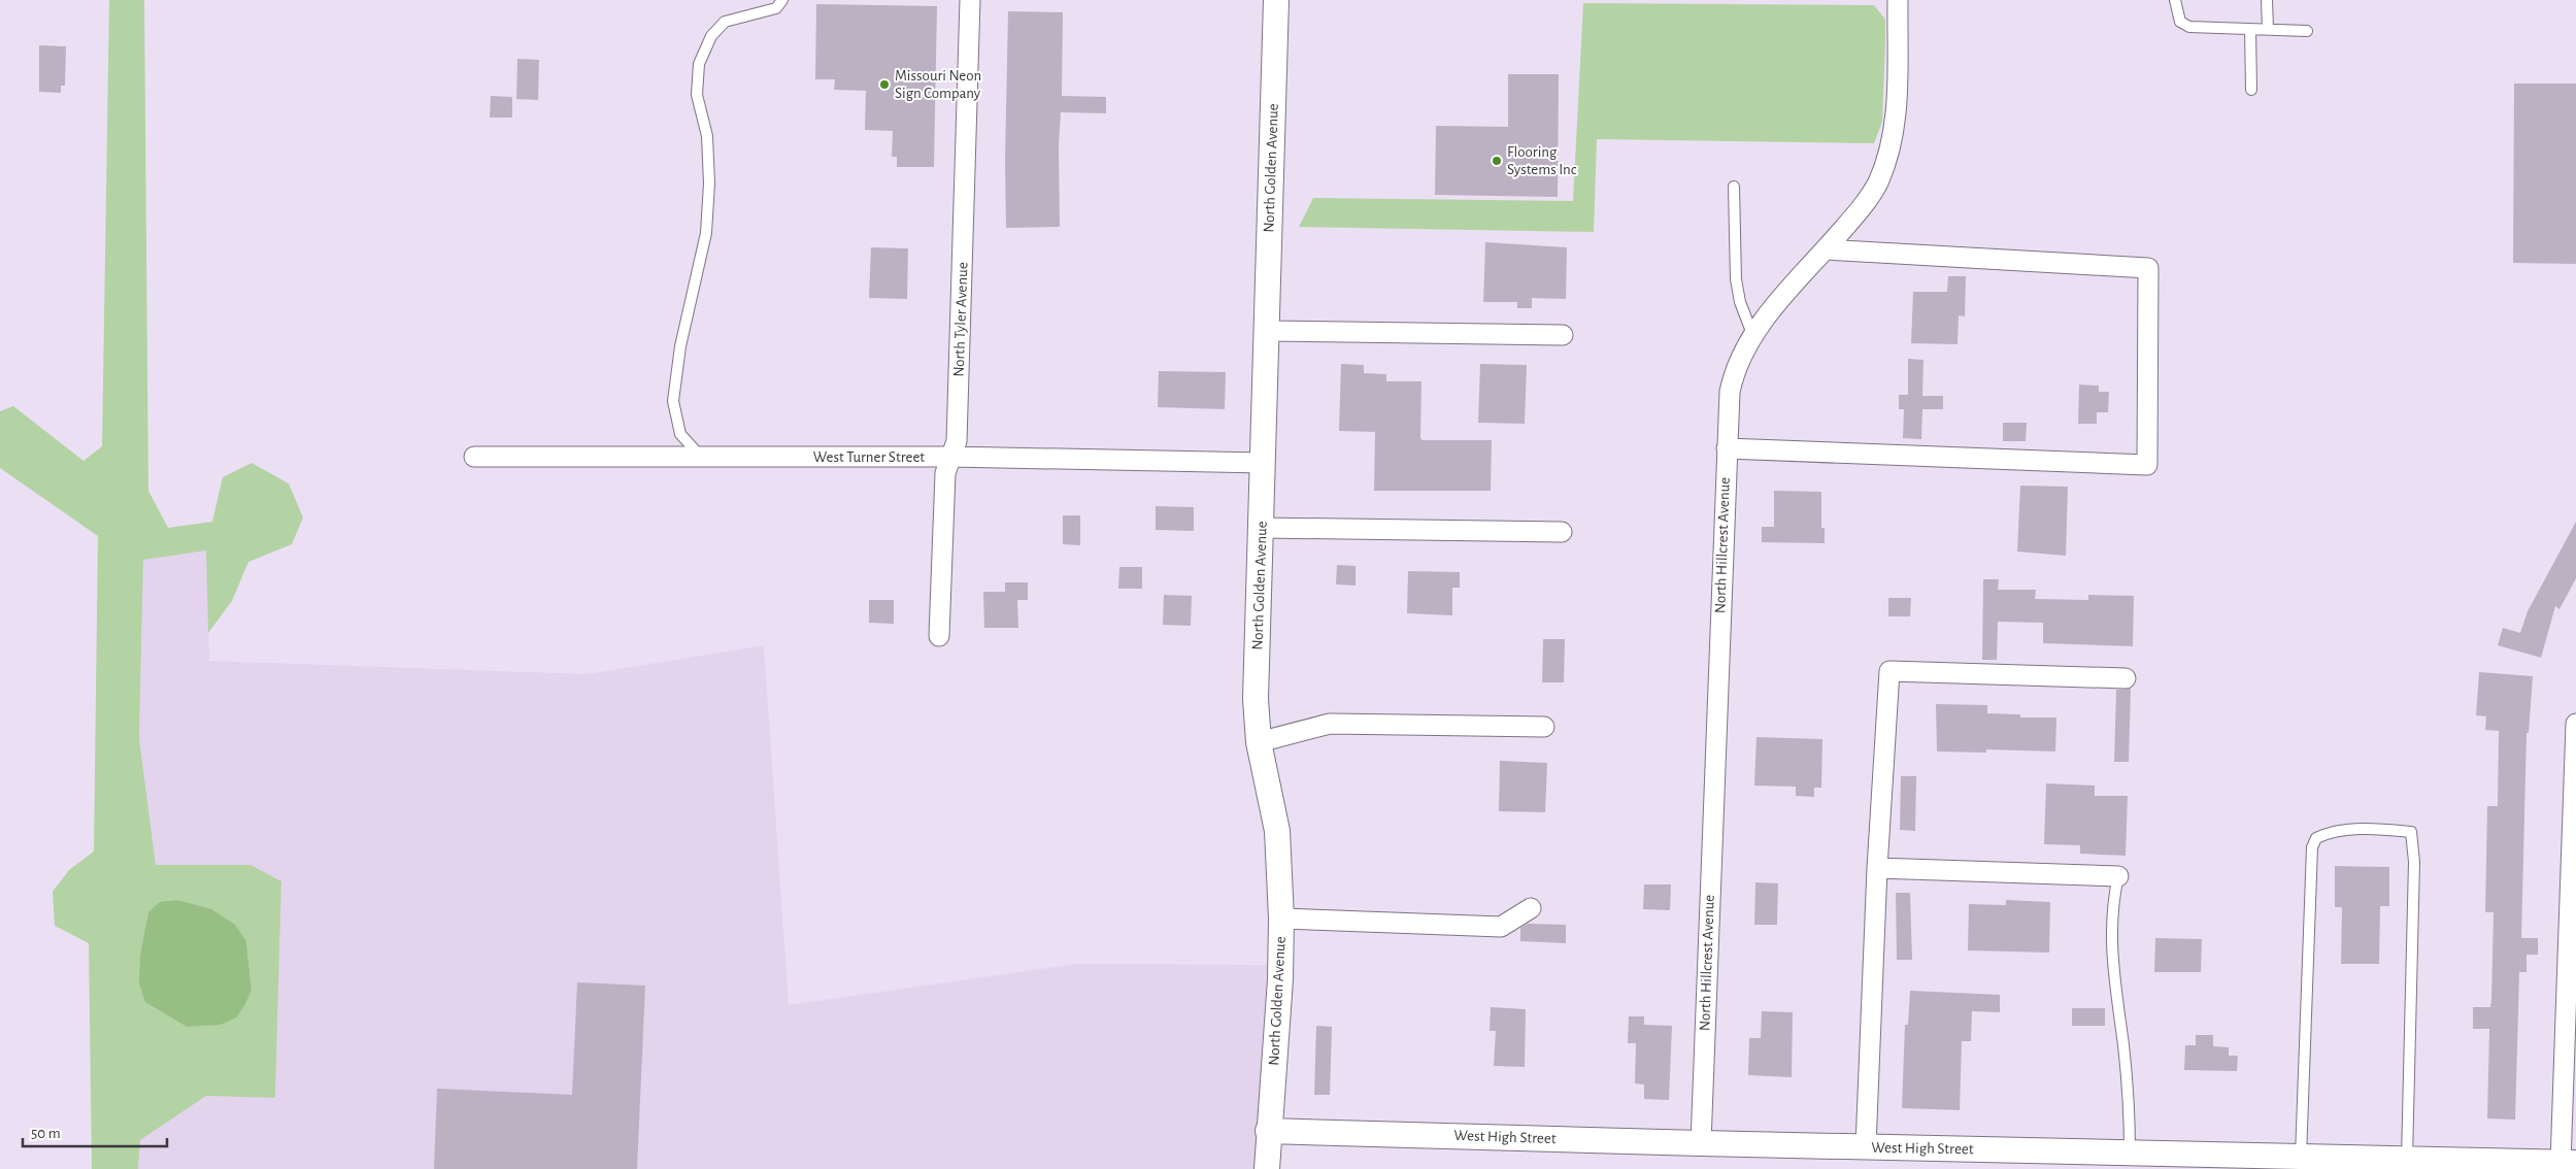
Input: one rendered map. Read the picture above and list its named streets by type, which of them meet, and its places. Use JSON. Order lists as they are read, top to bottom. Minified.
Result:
{"streets":{"street":["North Golden Avenue","North Tyler Avenue","West Turner Street","North Hillcrest Avenue","West High Street"]},"crossings":[["North Golden Avenue","West Turner Street"],["North Golden Avenue","West High Street"],["North Tyler Avenue","West Turner Street"],["North Hillcrest Avenue","West High Street"]],"places":["Missouri Neon Sign Company","Flooring Systems Inc"],"scale_bar":"50 m"}
